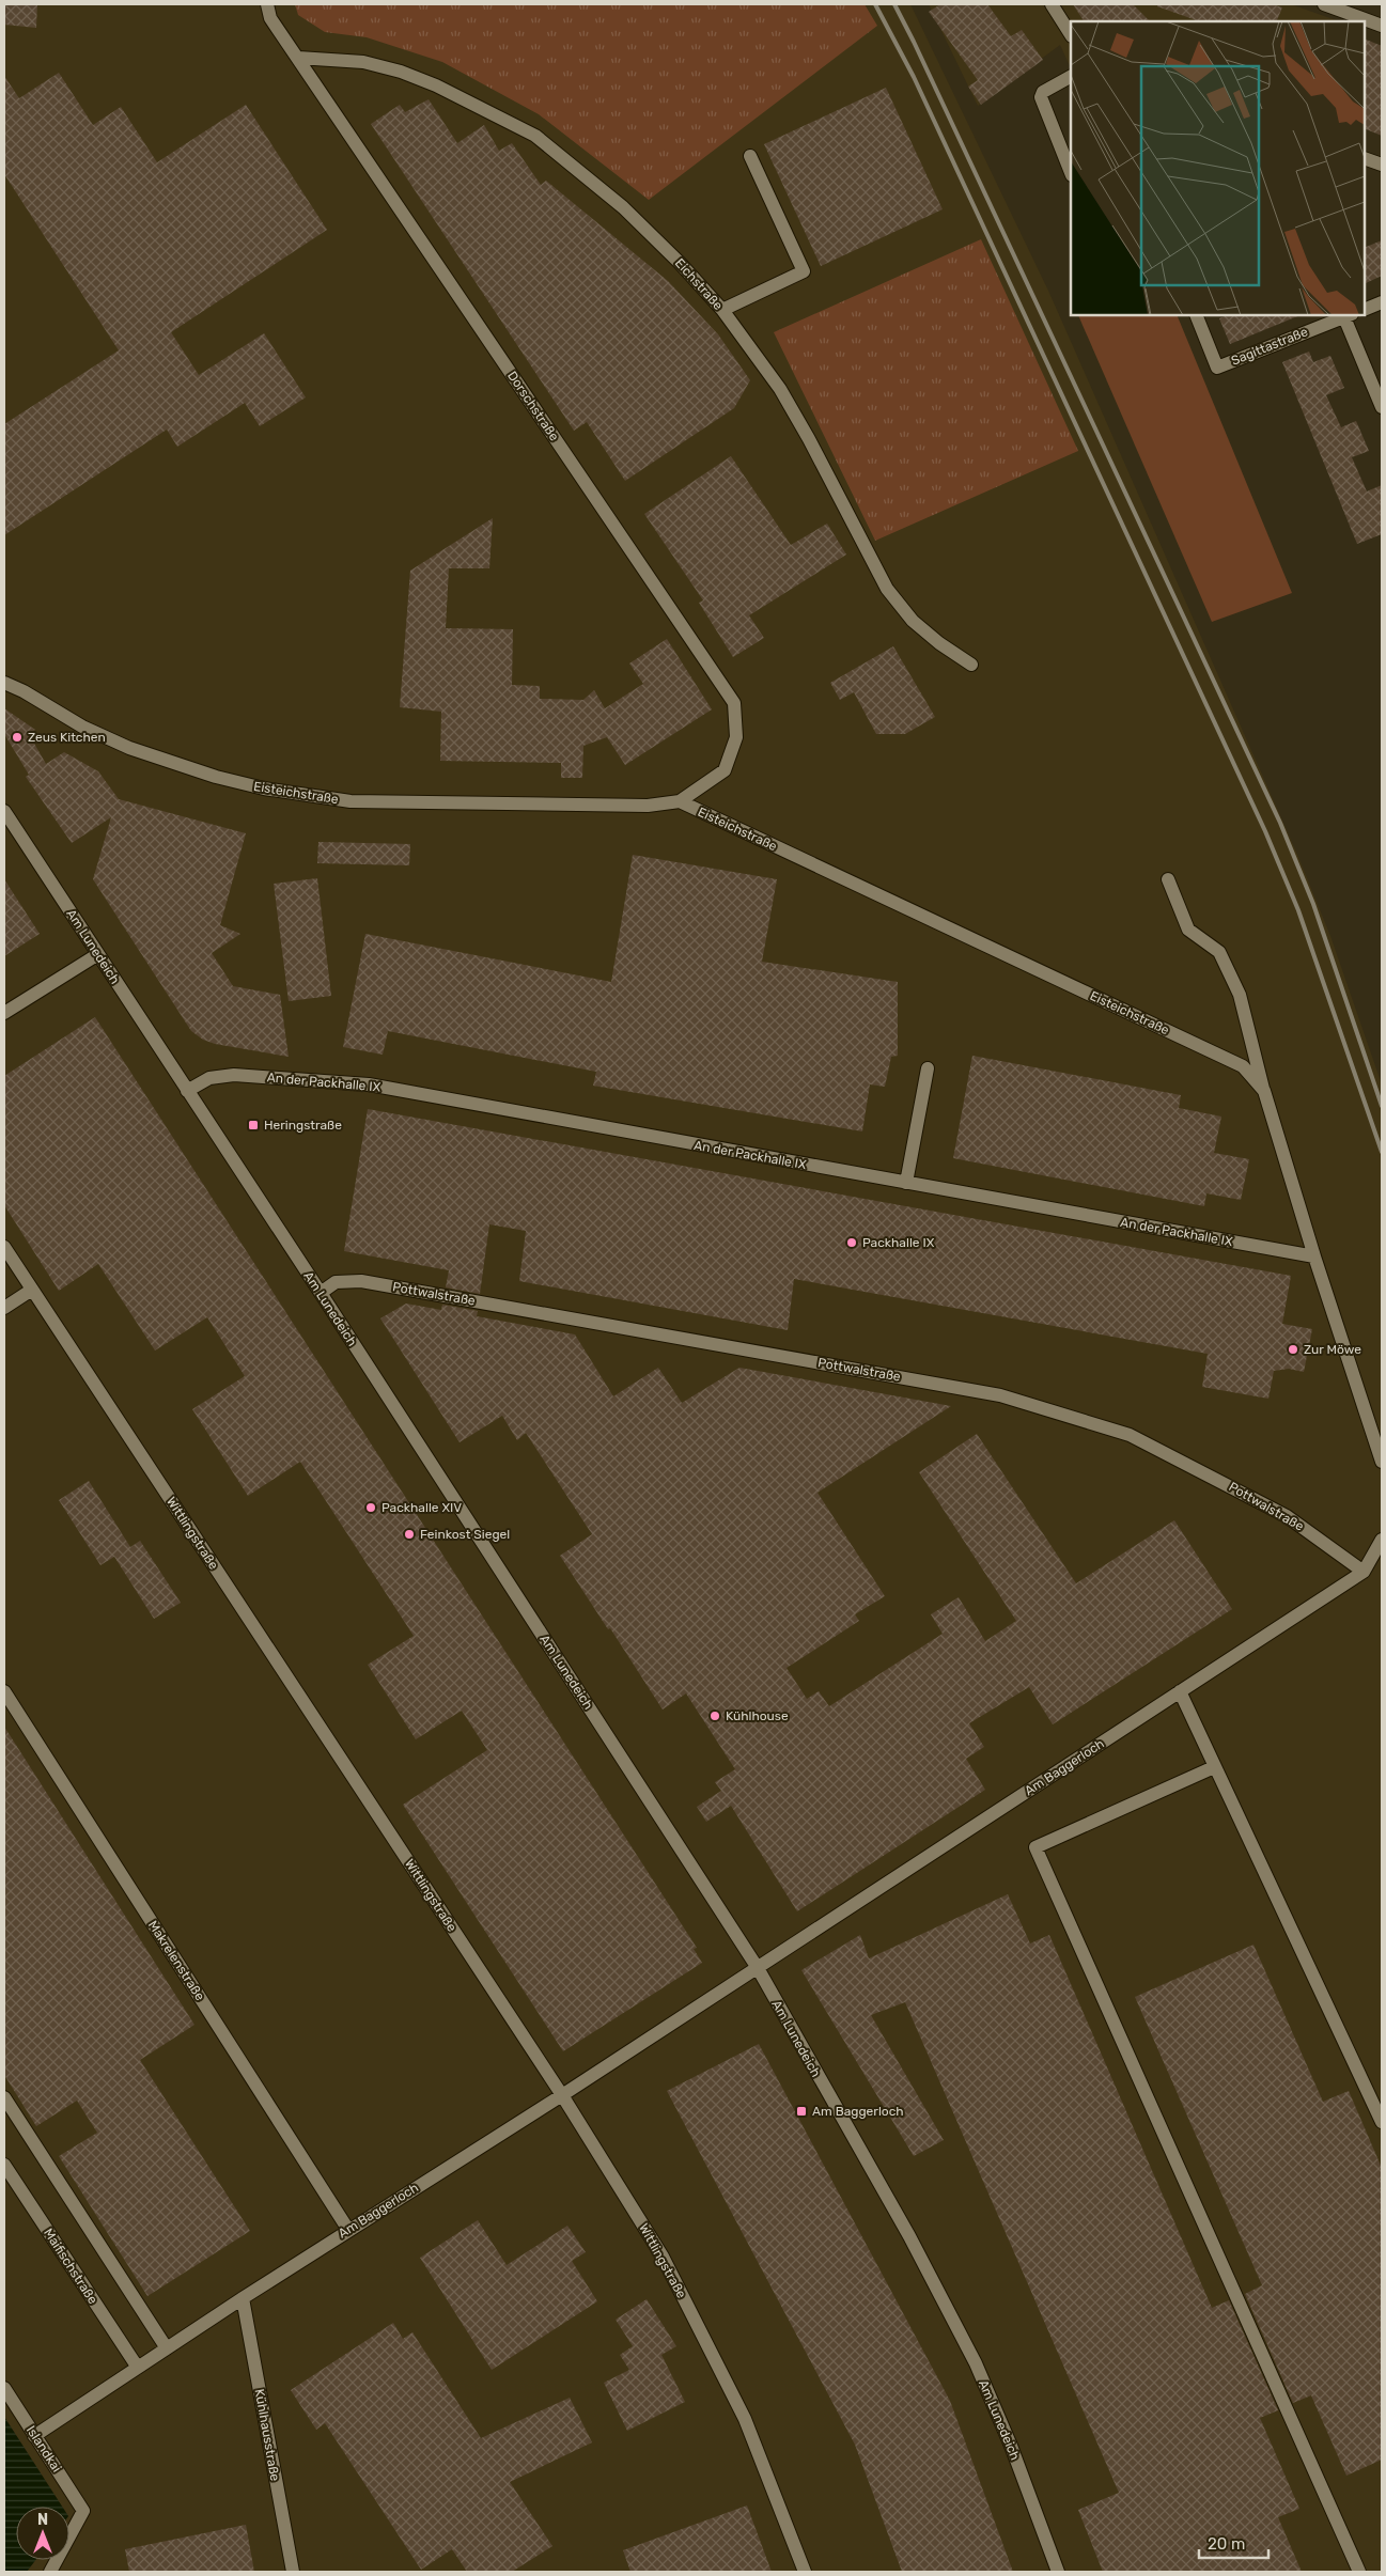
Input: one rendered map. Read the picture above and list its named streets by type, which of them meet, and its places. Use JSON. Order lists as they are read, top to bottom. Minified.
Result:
{"streets":{"street":["Eichstraße","Sagittastraße","Dorschstraße","Eisteichstraße","Am Lunedeich","An der Packhalle IX","Pottwalstraße","Wittlingstraße","Am Baggerloch","Makrelenstraße","Maifischstraße","Kühlhausstraße","Islandkai"]},"crossings":[["Eichstraße","Dorschstraße"],["Dorschstraße","Eisteichstraße"],["Eisteichstraße","An der Packhalle IX"],["Am Lunedeich","An der Packhalle IX"],["Am Lunedeich","Pottwalstraße"],["Am Lunedeich","Am Baggerloch"],["Pottwalstraße","Am Baggerloch"],["Wittlingstraße","Am Baggerloch"],["Am Baggerloch","Makrelenstraße"],["Am Baggerloch","Maifischstraße"],["Am Baggerloch","Kühlhausstraße"],["Am Baggerloch","Islandkai"]],"places":{"other":["Zeus Kitchen","Packhalle IX","Zur Möwe","Packhalle XIV","Feinkost Siegel","Kühlhouse"],"transit":["Heringstraße","Am Baggerloch"]},"scale_bar":"20 m","north":"top"}
